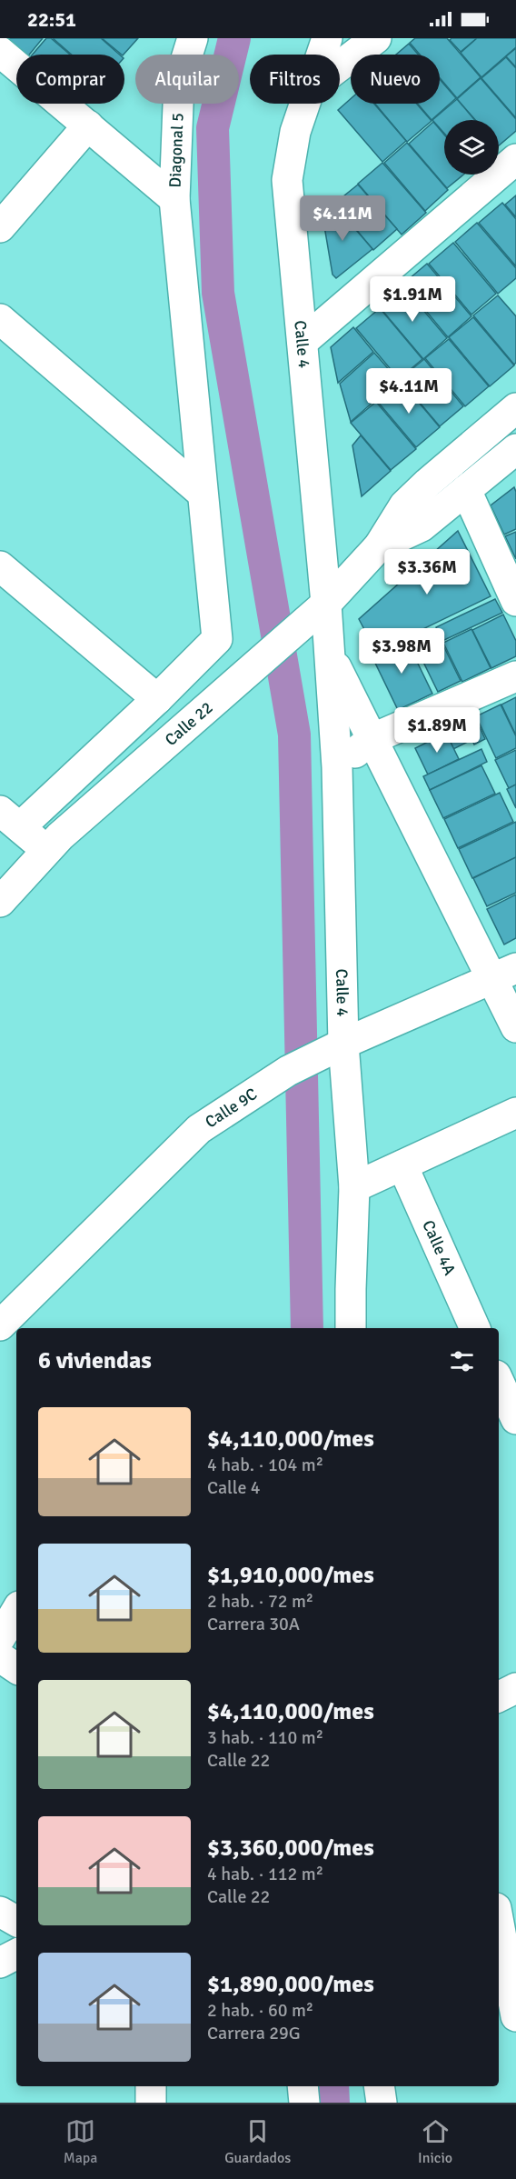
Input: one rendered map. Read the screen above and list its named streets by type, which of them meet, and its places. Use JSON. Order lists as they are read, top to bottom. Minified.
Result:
{"streets":{"street":["Diagonal 5","Calle 4","Calle 22","Calle 9C","Calle 4A"]},"crossings":[["Calle 4","Calle 22"],["Calle 4","Calle 9C"]],"page":{"status":"22:51","chip":["Comprar","Alquilar","Filtros","Nuevo"],"price":["$4.11M","$1.91M","$4.11M","$3.36M","$3.98M","$1.89M"],"heading":"6 viviendas","list":[{"name":"$4,110,000/mes","note":"4 hab. · 104 m² · Calle 4"},{"name":"$1,910,000/mes","note":"2 hab. · 72 m² · Carrera 30A"},{"name":"$4,110,000/mes","note":"3 hab. · 110 m² · Calle 22"},{"name":"$3,360,000/mes","note":"4 hab. · 112 m² · Calle 22"},{"name":"$1,890,000/mes","note":"2 hab. · 60 m² · Carrera 29G"}],"tabs":["Mapa","Guardados","Inicio"]}}
